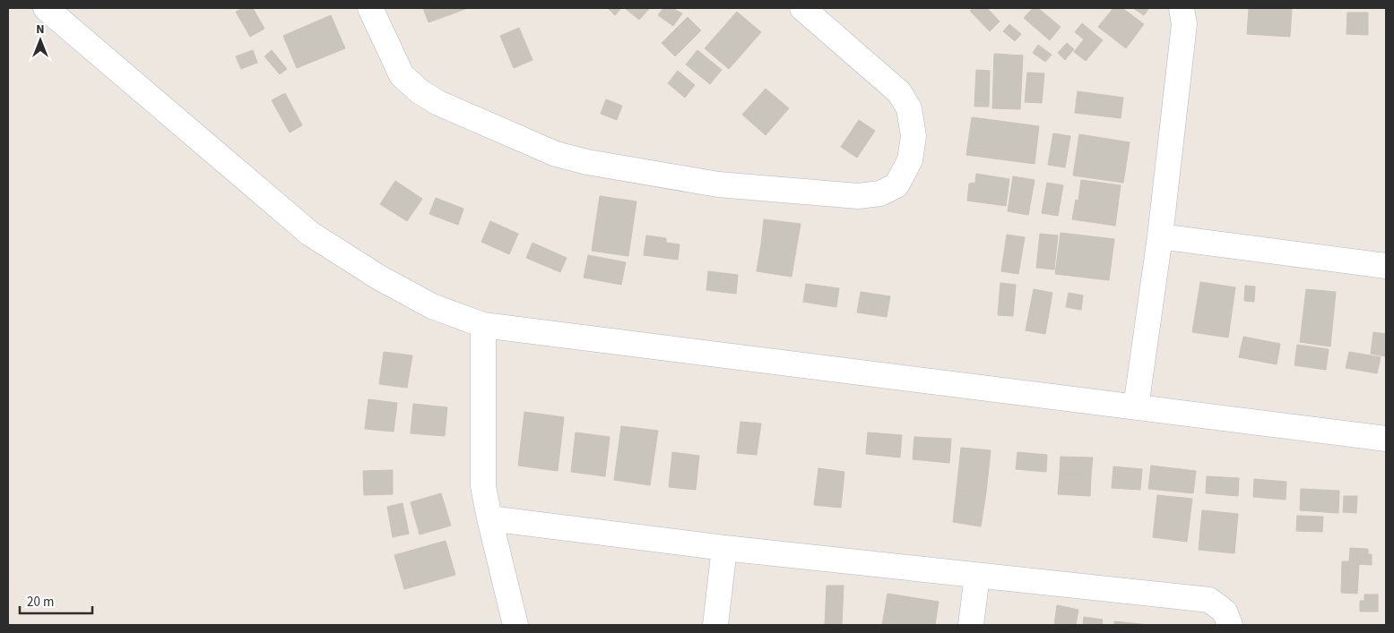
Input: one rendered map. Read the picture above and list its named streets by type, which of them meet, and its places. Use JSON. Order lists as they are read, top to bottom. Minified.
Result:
{"scale_bar":"20 m","north":"top"}
